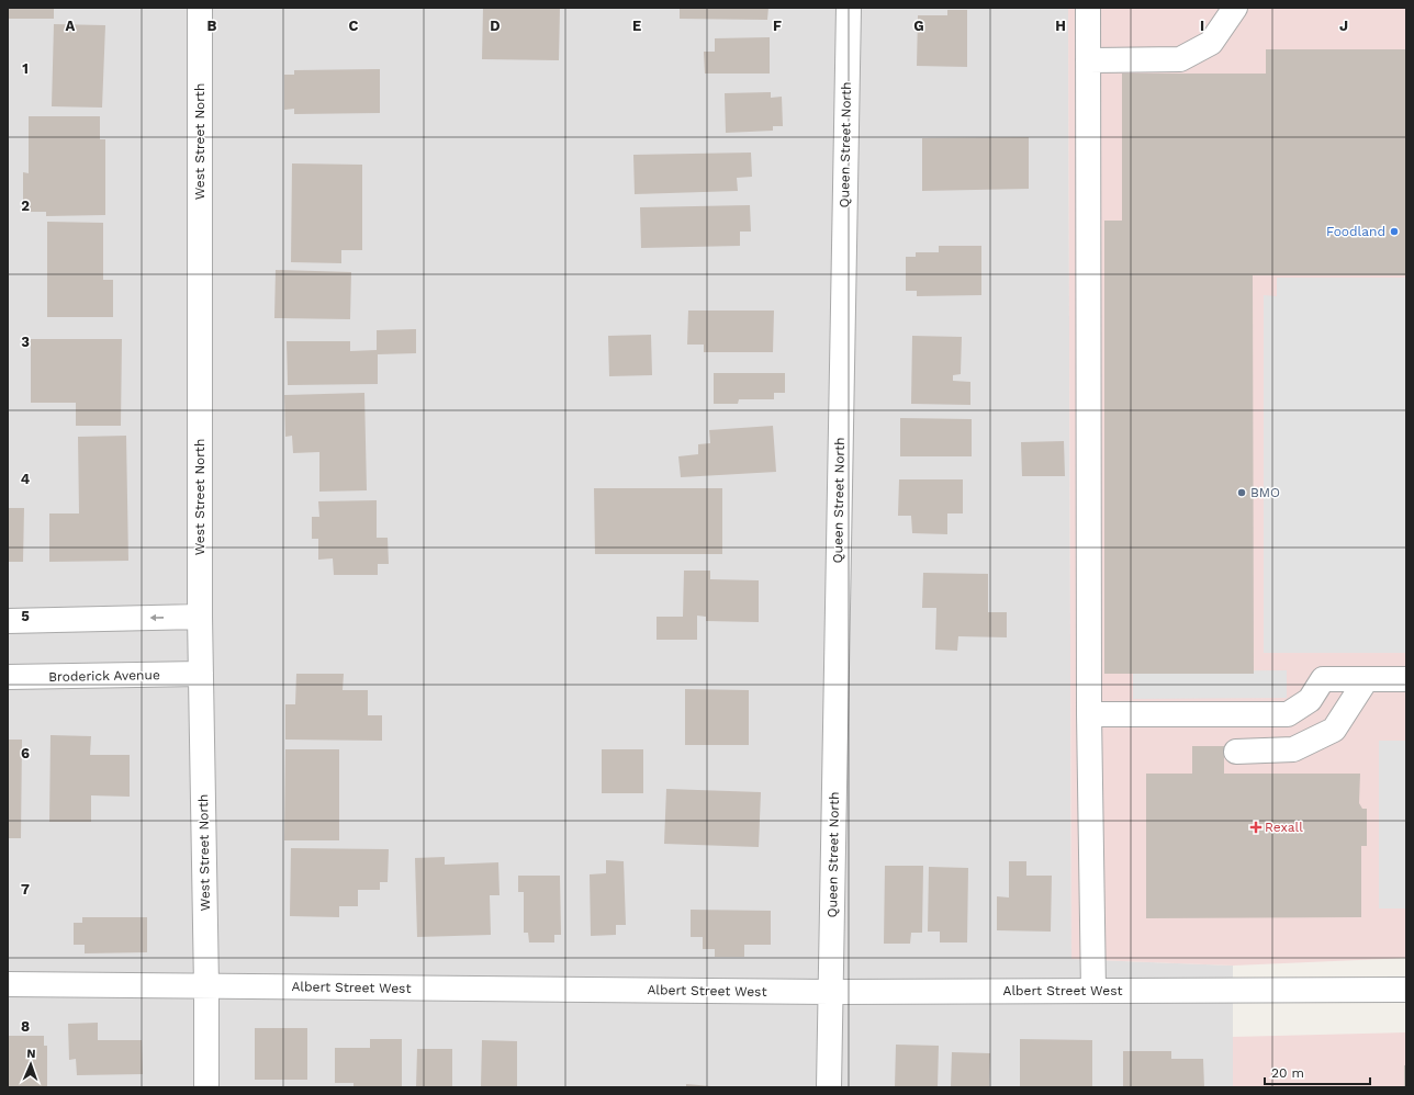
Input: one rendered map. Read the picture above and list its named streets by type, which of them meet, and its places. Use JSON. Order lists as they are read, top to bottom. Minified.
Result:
{"streets":{"street":["West Street North","Queen Street North","Broderick Avenue","Albert Street West"]},"crossings":[["West Street North","Broderick Avenue"],["West Street North","Albert Street West"],["Queen Street North","Albert Street West"]],"places":{"other":["Foodland","BMO"],"health":["Rexall"]},"scale_bar":"20 m","north":"top","grid":{"columns":["A","B","C","D","E","F","G","H","I","J"],"rows":["1","2","3","4","5","6","7","8"]}}
